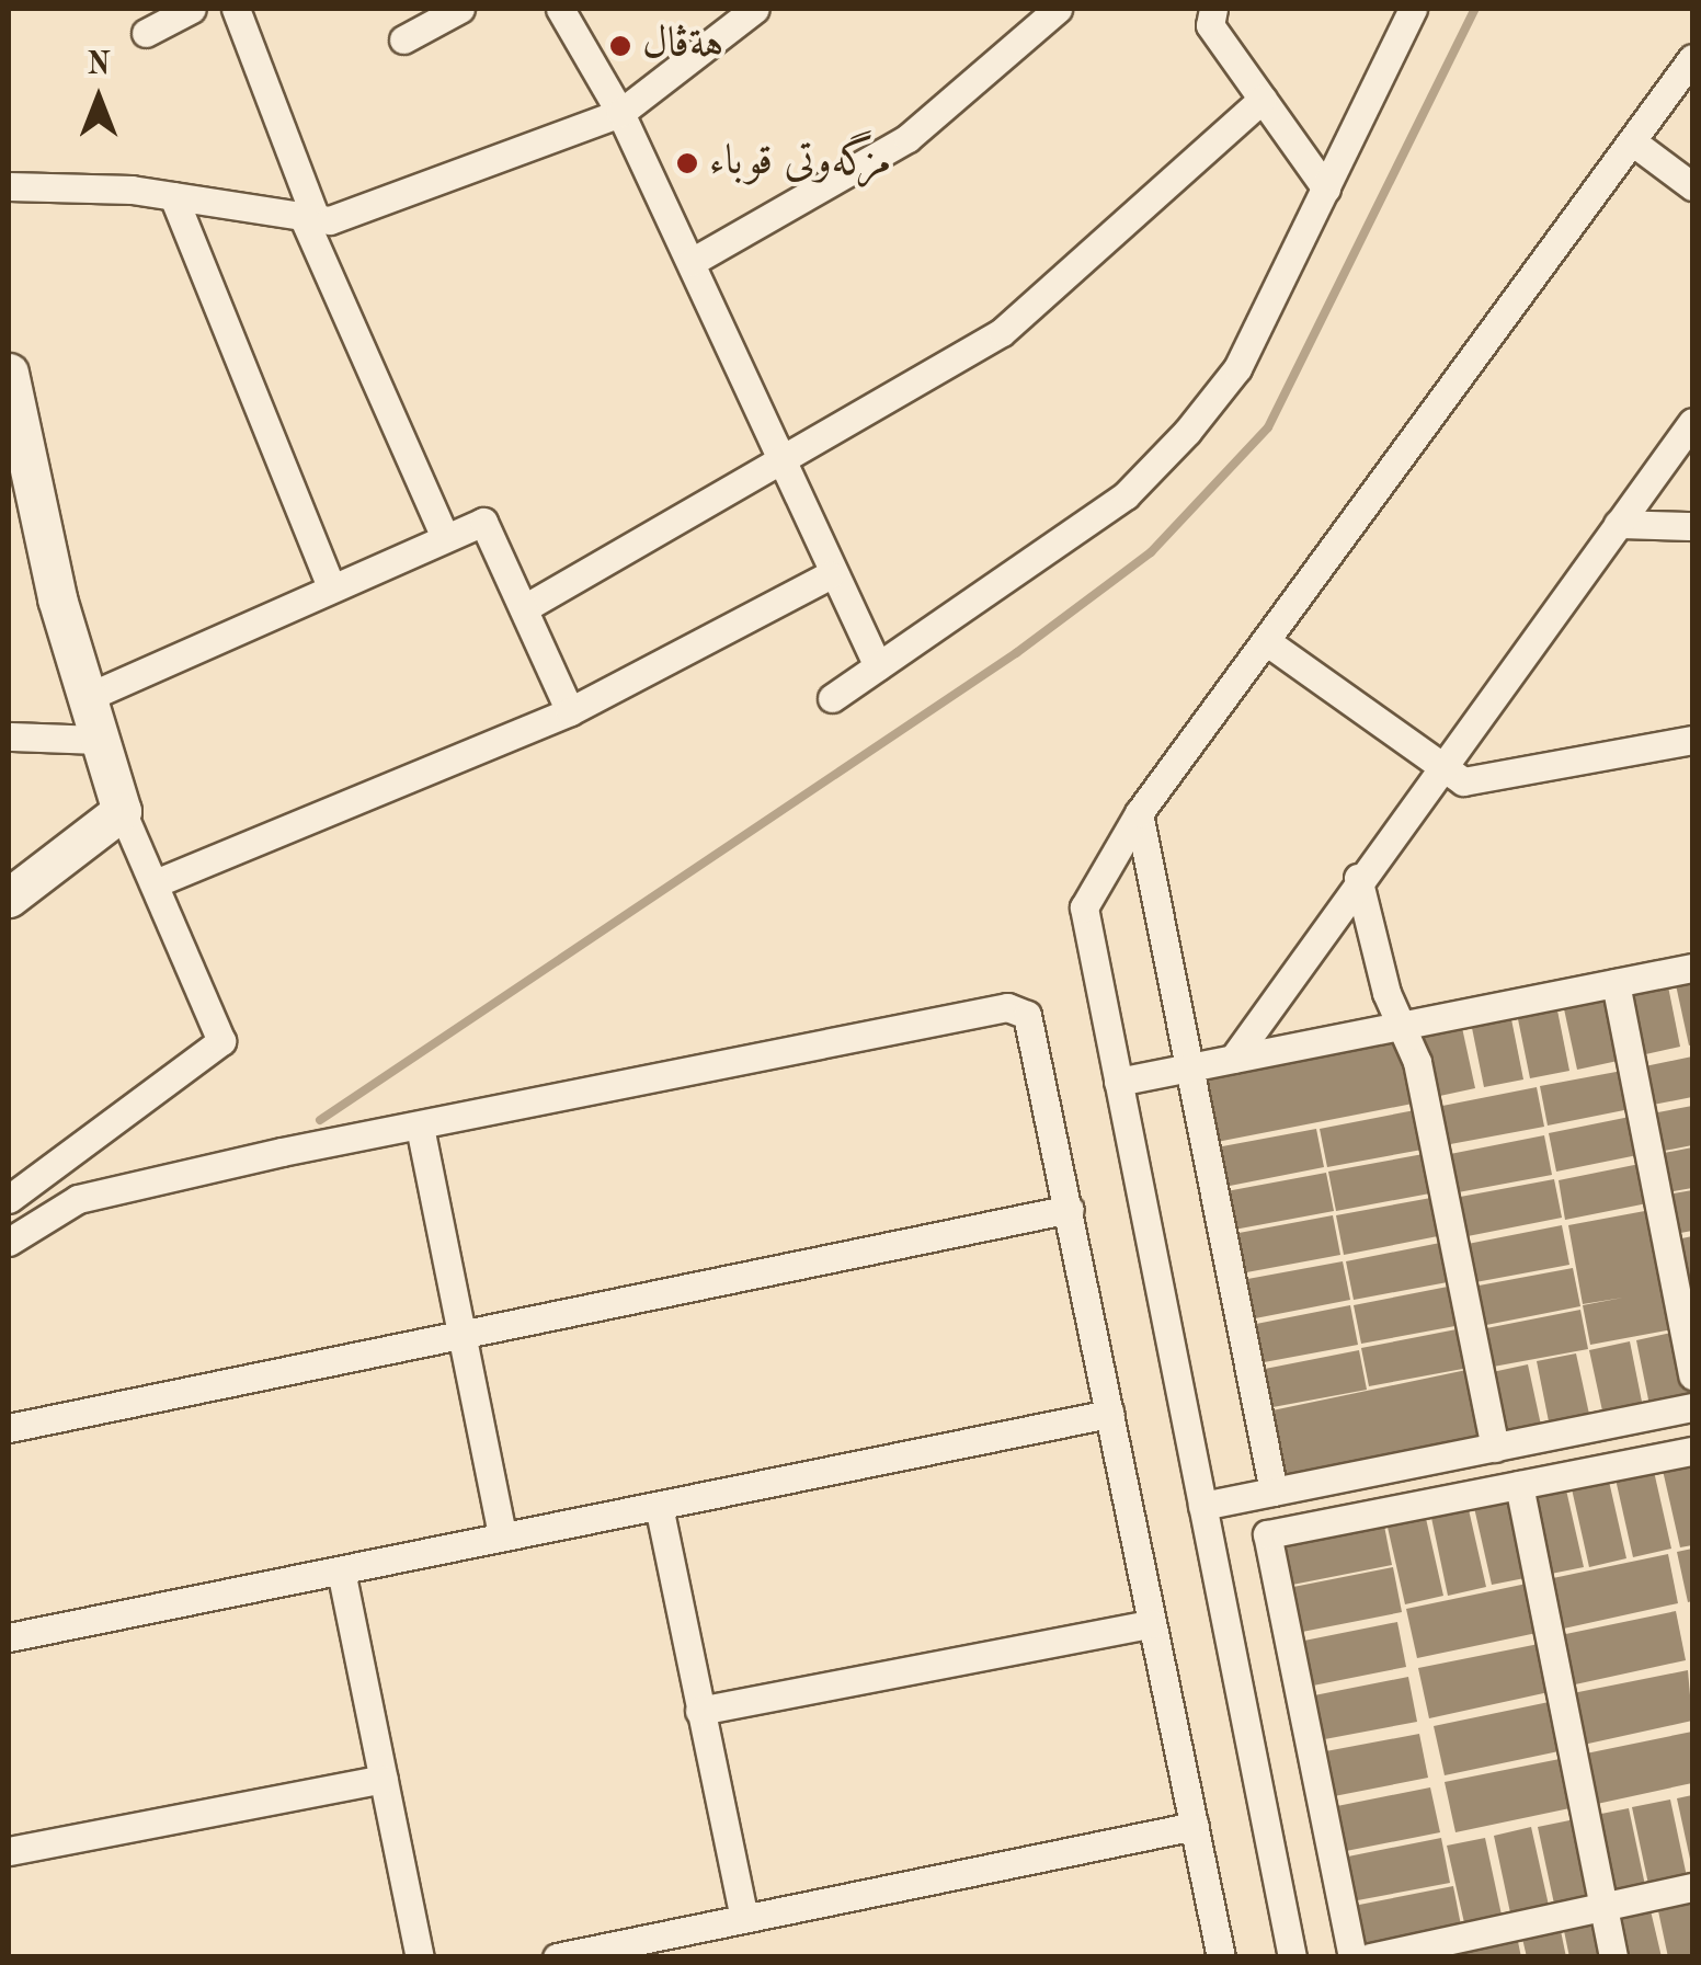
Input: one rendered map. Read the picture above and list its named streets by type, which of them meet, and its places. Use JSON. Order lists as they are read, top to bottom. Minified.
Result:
{"places":["هةڤال","مزگەوتی قوباء"],"north":"top"}
